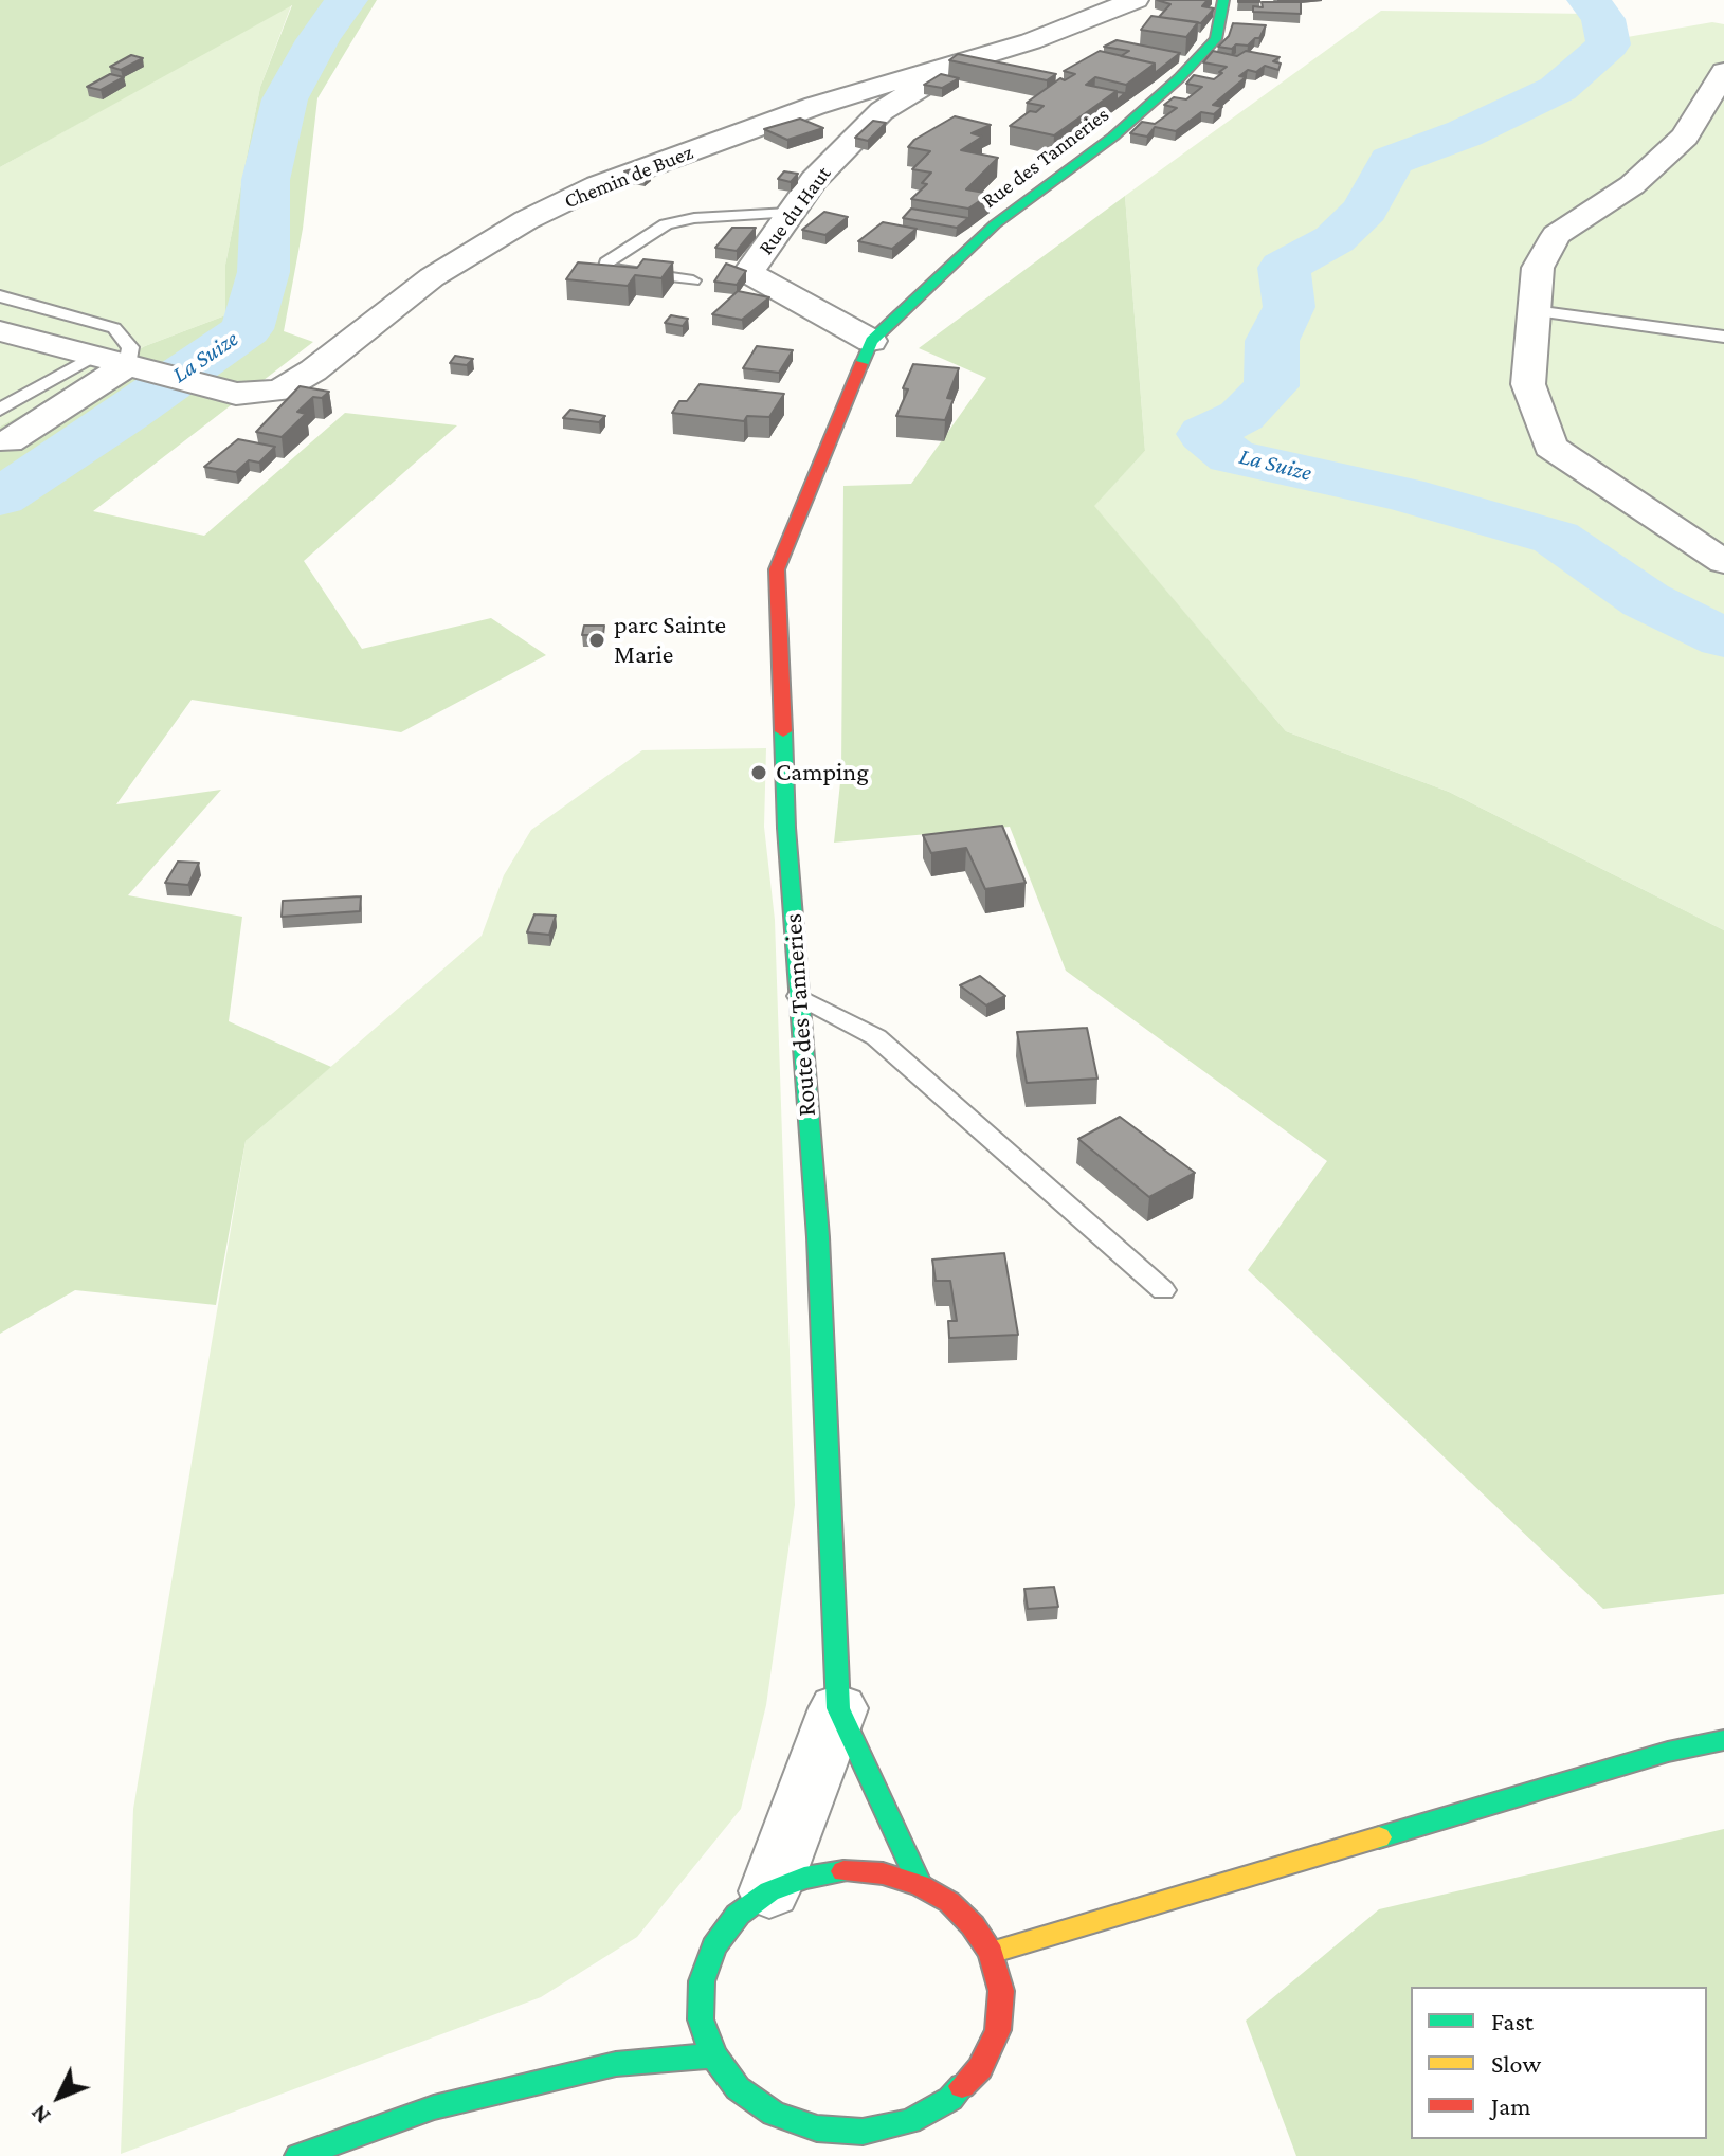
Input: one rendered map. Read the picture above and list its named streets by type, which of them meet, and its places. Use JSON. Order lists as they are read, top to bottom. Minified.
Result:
{"streets":{"street":["Rue des Tanneries","Chemin de Buez","Rue du Haut","Route des Tanneries"]},"crossings":[["Rue des Tanneries","Rue du Haut"],["Rue des Tanneries","Route des Tanneries"],["Chemin de Buez","Rue du Haut"],["Rue du Haut","Route des Tanneries"]],"water":["La Suize"],"places":["parc Sainte Marie","Camping"],"legend":["Fast","Slow","Jam"],"north":"bottom left"}
